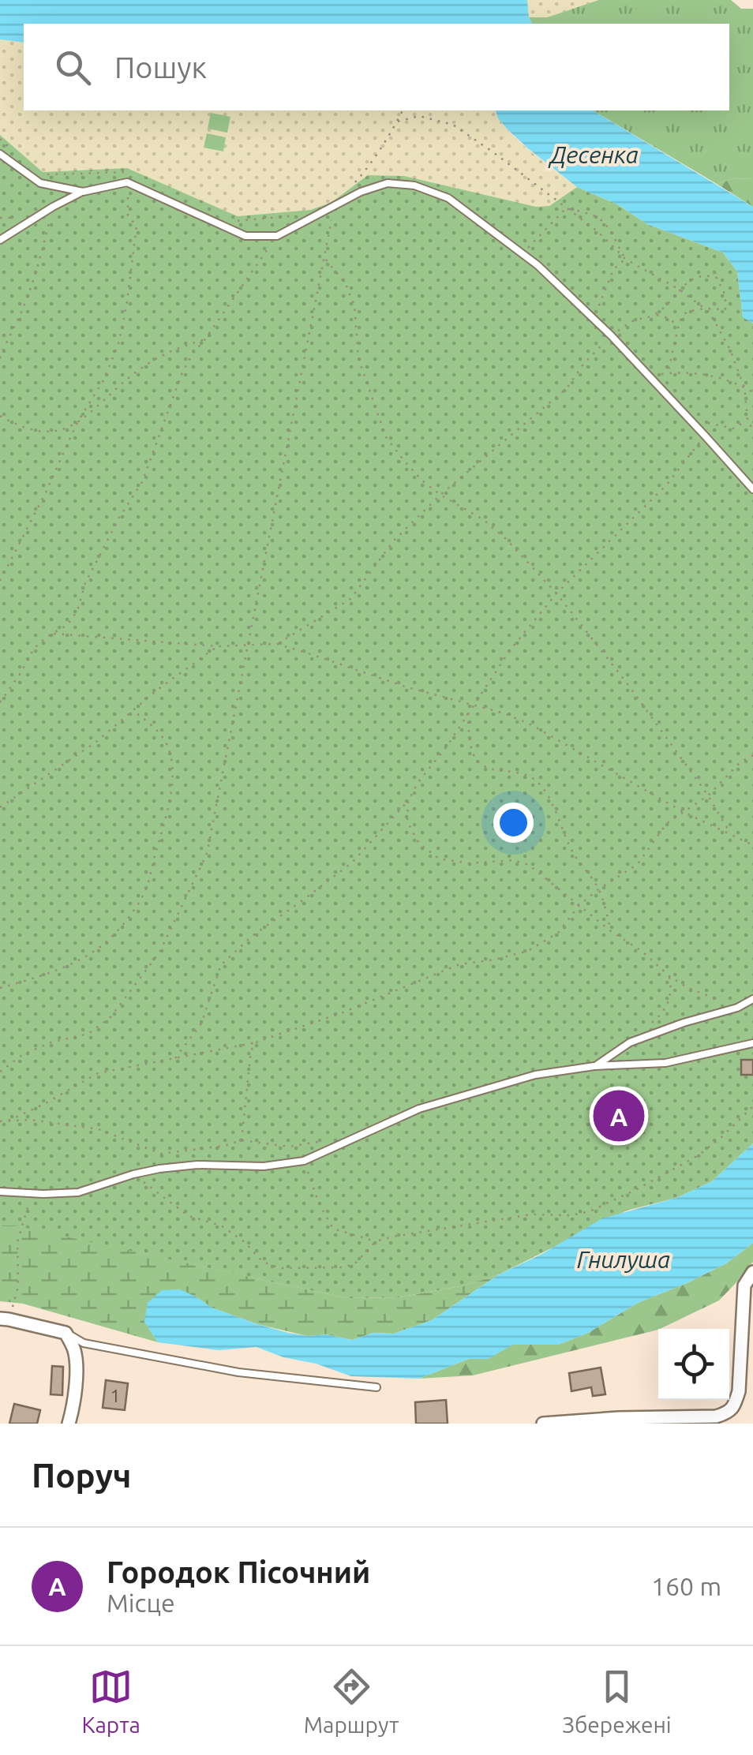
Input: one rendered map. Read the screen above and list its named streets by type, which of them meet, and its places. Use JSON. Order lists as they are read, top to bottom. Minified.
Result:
{"water":["Десенка","Гнилуша"],"house_numbers":["1"],"page":{"search":"Пошук","pins":"A","heading":"Поруч","list":[{"mark":"A","name":"Городок Пісочний","note":"Місце","value":"160 m"}],"nav":["Карта","Маршрут","Збережені"]}}
